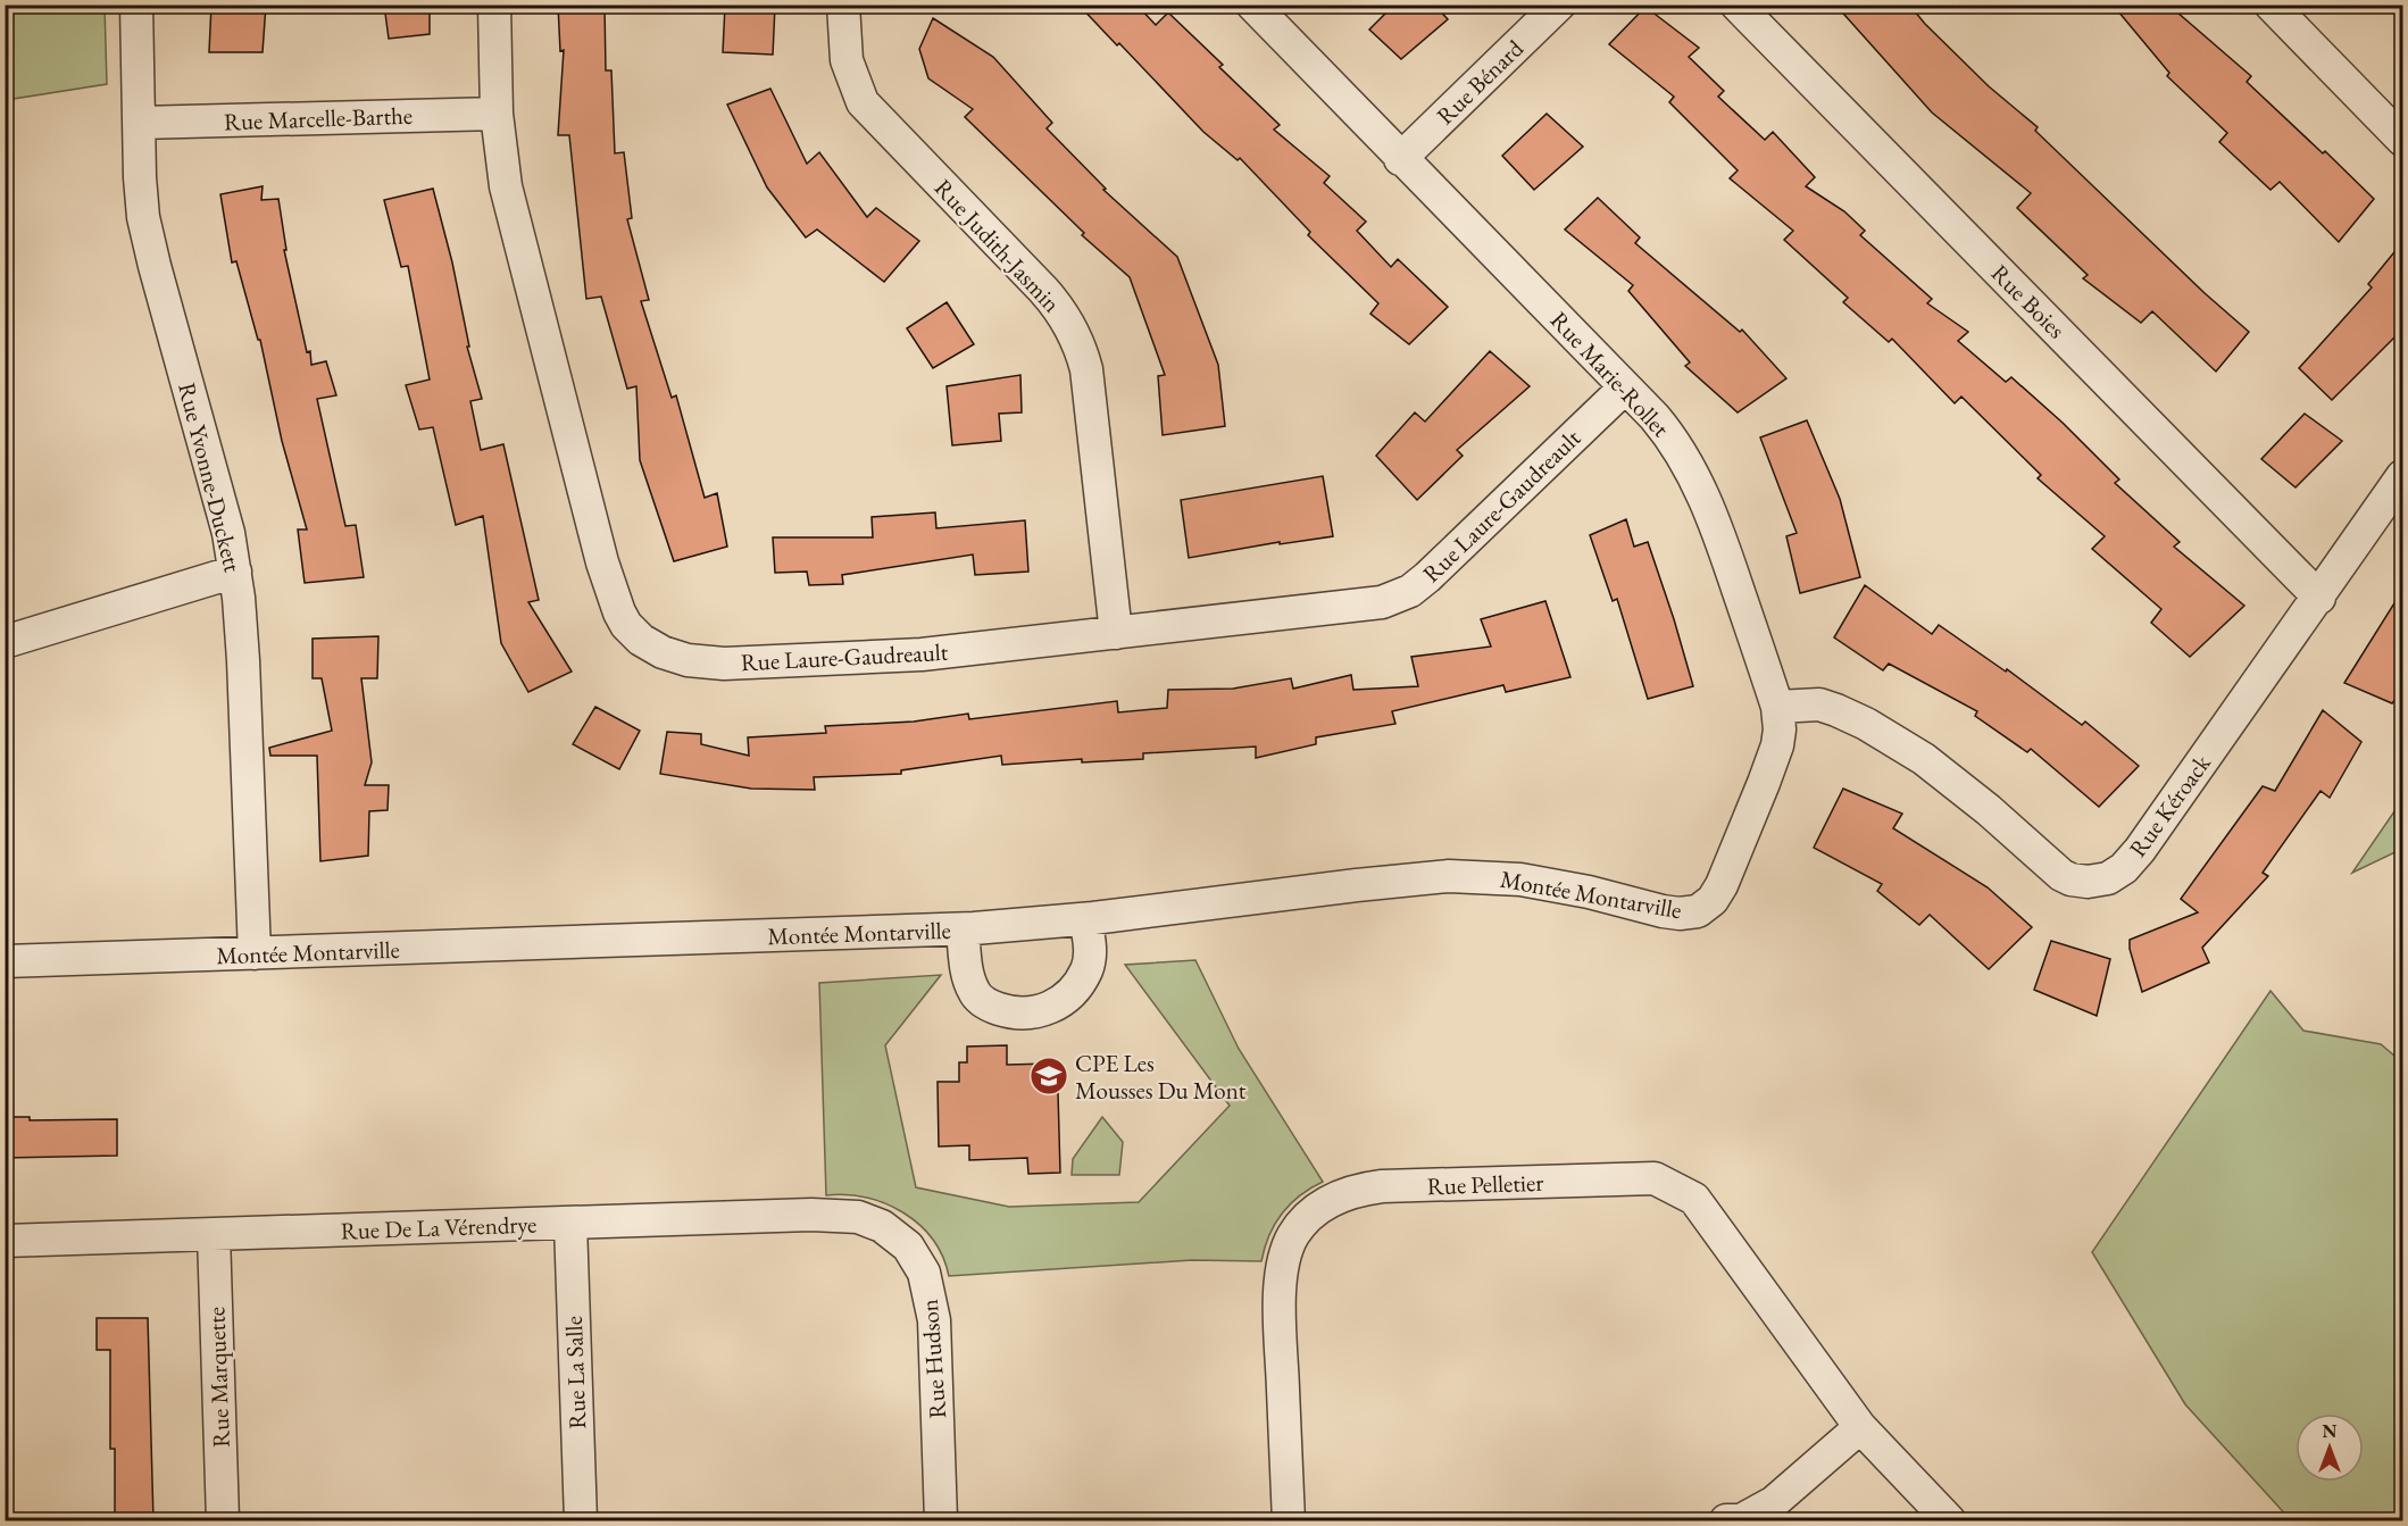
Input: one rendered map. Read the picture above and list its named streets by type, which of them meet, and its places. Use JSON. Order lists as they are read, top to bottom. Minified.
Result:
{"streets":{"street":["Rue Bénard","Rue Marcelle-Barthe","Rue Judith-Jasmin","Rue Boies","Rue Marie-Rollet","Rue Yvonne-Duckett","Rue Laure-Gaudreault","Rue Kéroack","Montée Montarville","Rue Pelletier","Rue De La Vérendrye","Rue Hudson","Rue La Salle","Rue Marquette"]},"crossings":[["Rue Bénard","Rue Marie-Rollet"],["Rue Marcelle-Barthe","Rue Yvonne-Duckett"],["Rue Marcelle-Barthe","Rue Laure-Gaudreault"],["Rue Judith-Jasmin","Rue Laure-Gaudreault"],["Rue Boies","Rue Kéroack"],["Rue Marie-Rollet","Rue Laure-Gaudreault"],["Rue Marie-Rollet","Rue Kéroack"],["Rue Marie-Rollet","Montée Montarville"],["Rue Yvonne-Duckett","Montée Montarville"],["Rue De La Vérendrye","Rue Hudson"],["Rue De La Vérendrye","Rue La Salle"],["Rue De La Vérendrye","Rue Marquette"]],"places":{"school or university":["CPE Les Mousses Du Mont"]},"north":"top"}
